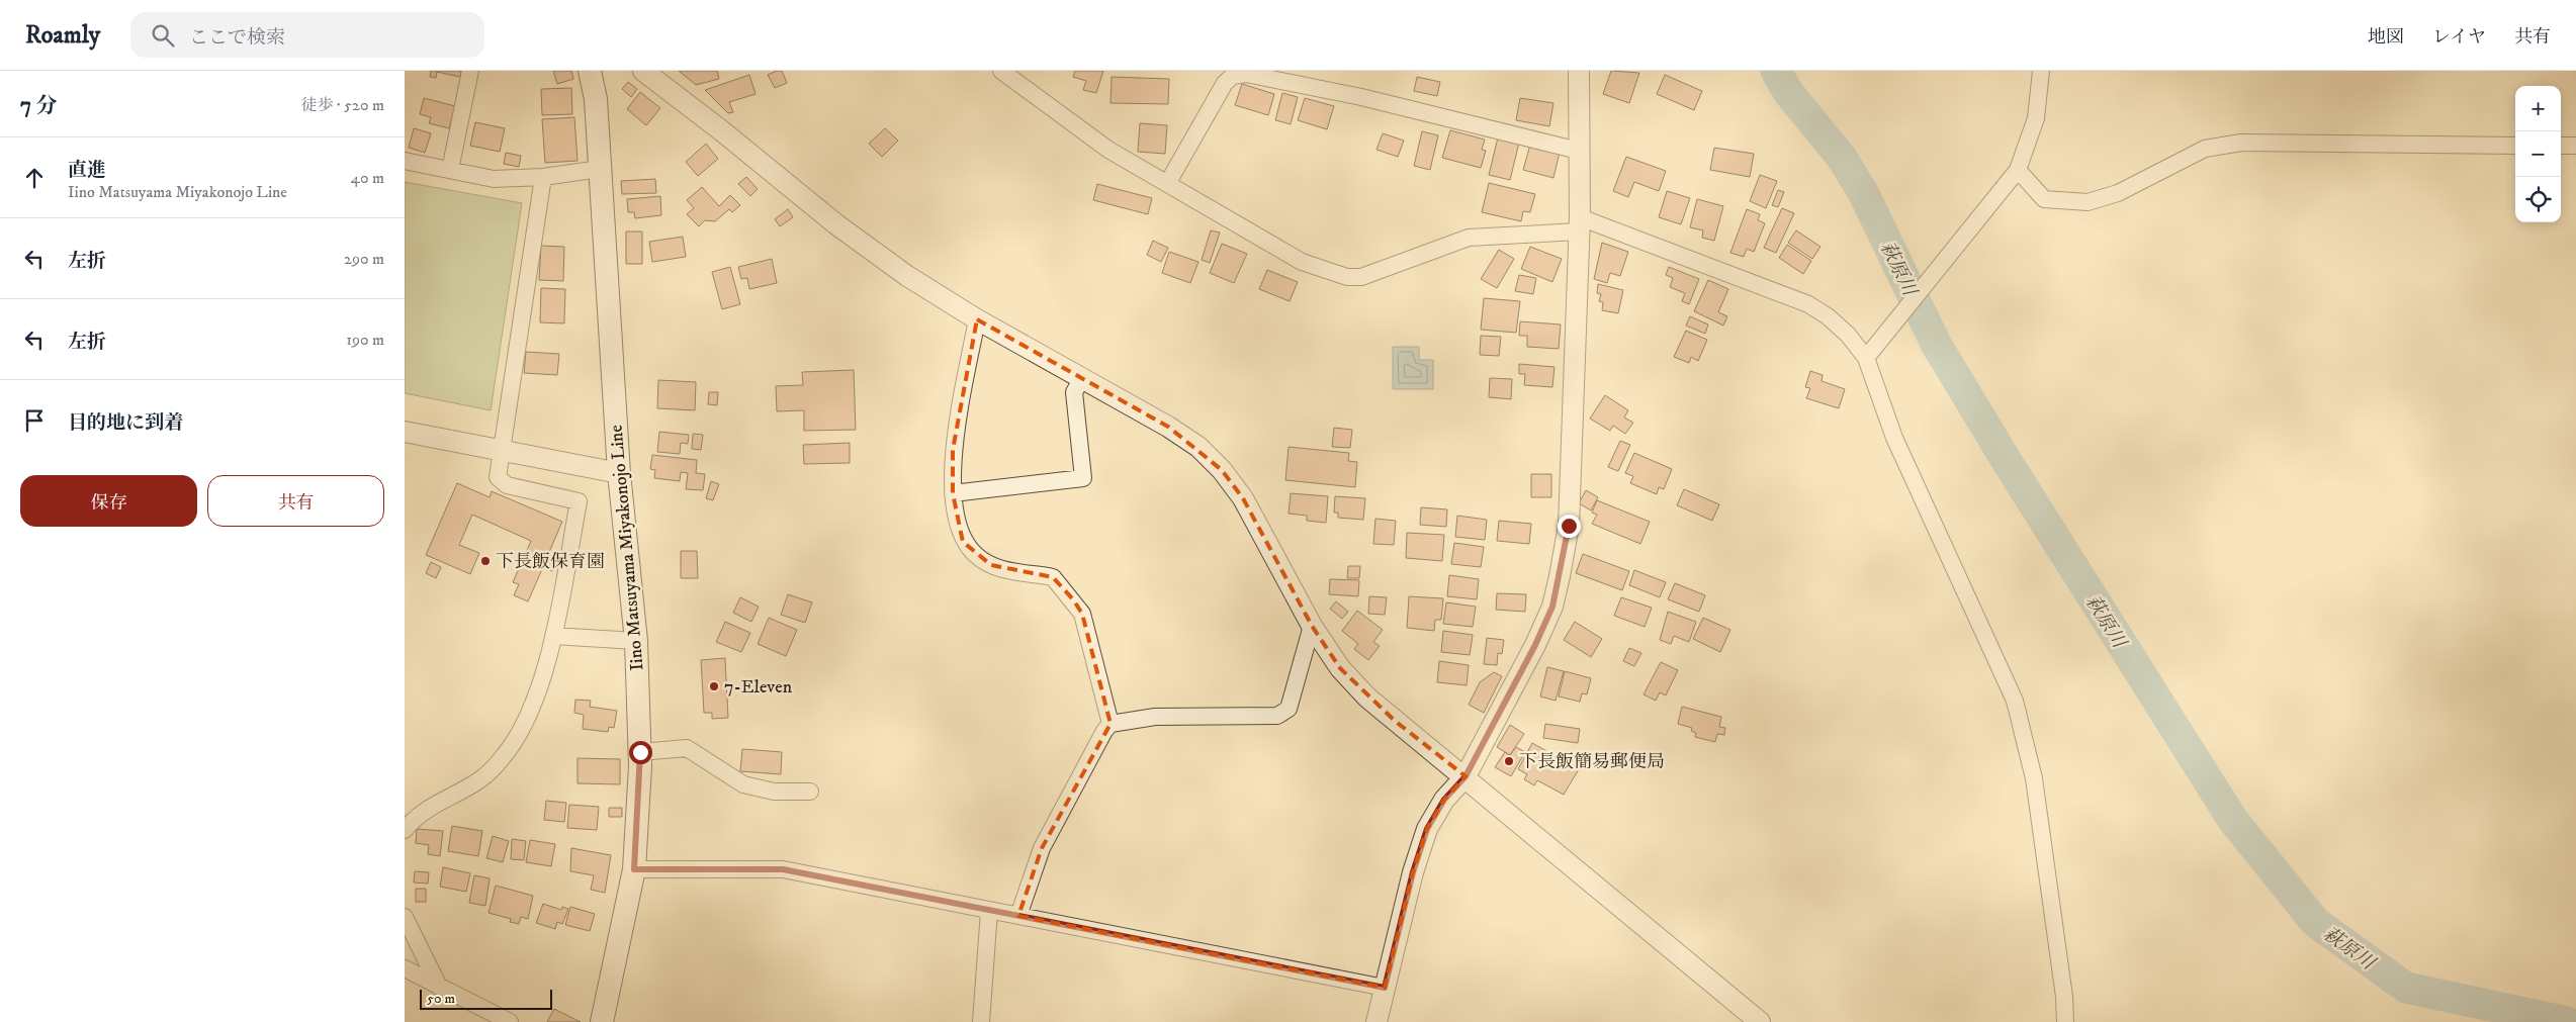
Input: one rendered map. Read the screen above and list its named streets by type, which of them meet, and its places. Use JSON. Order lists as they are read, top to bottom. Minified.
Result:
{"streets":{"main road":["Iino Matsuyama Miyakonojo Line"]},"water":["萩原川"],"places":["下長飯保育園","7-Eleven","下長飯簡易郵便局"],"scale_bar":"50 m","page":{"header":"Roamly","search":"ここで検索","nav":["地図","レイヤ","共有"],"heading":["7 分","徒歩 · 520 m"],"map_buttons":["+","−"],"list":[["直進","Iino Matsuyama Miyakonojo Line","40 m"],["左折","290 m"],["左折","190 m"],"目的地に到着"],"buttons":["保存","共有"],"scale":"50 m"}}
